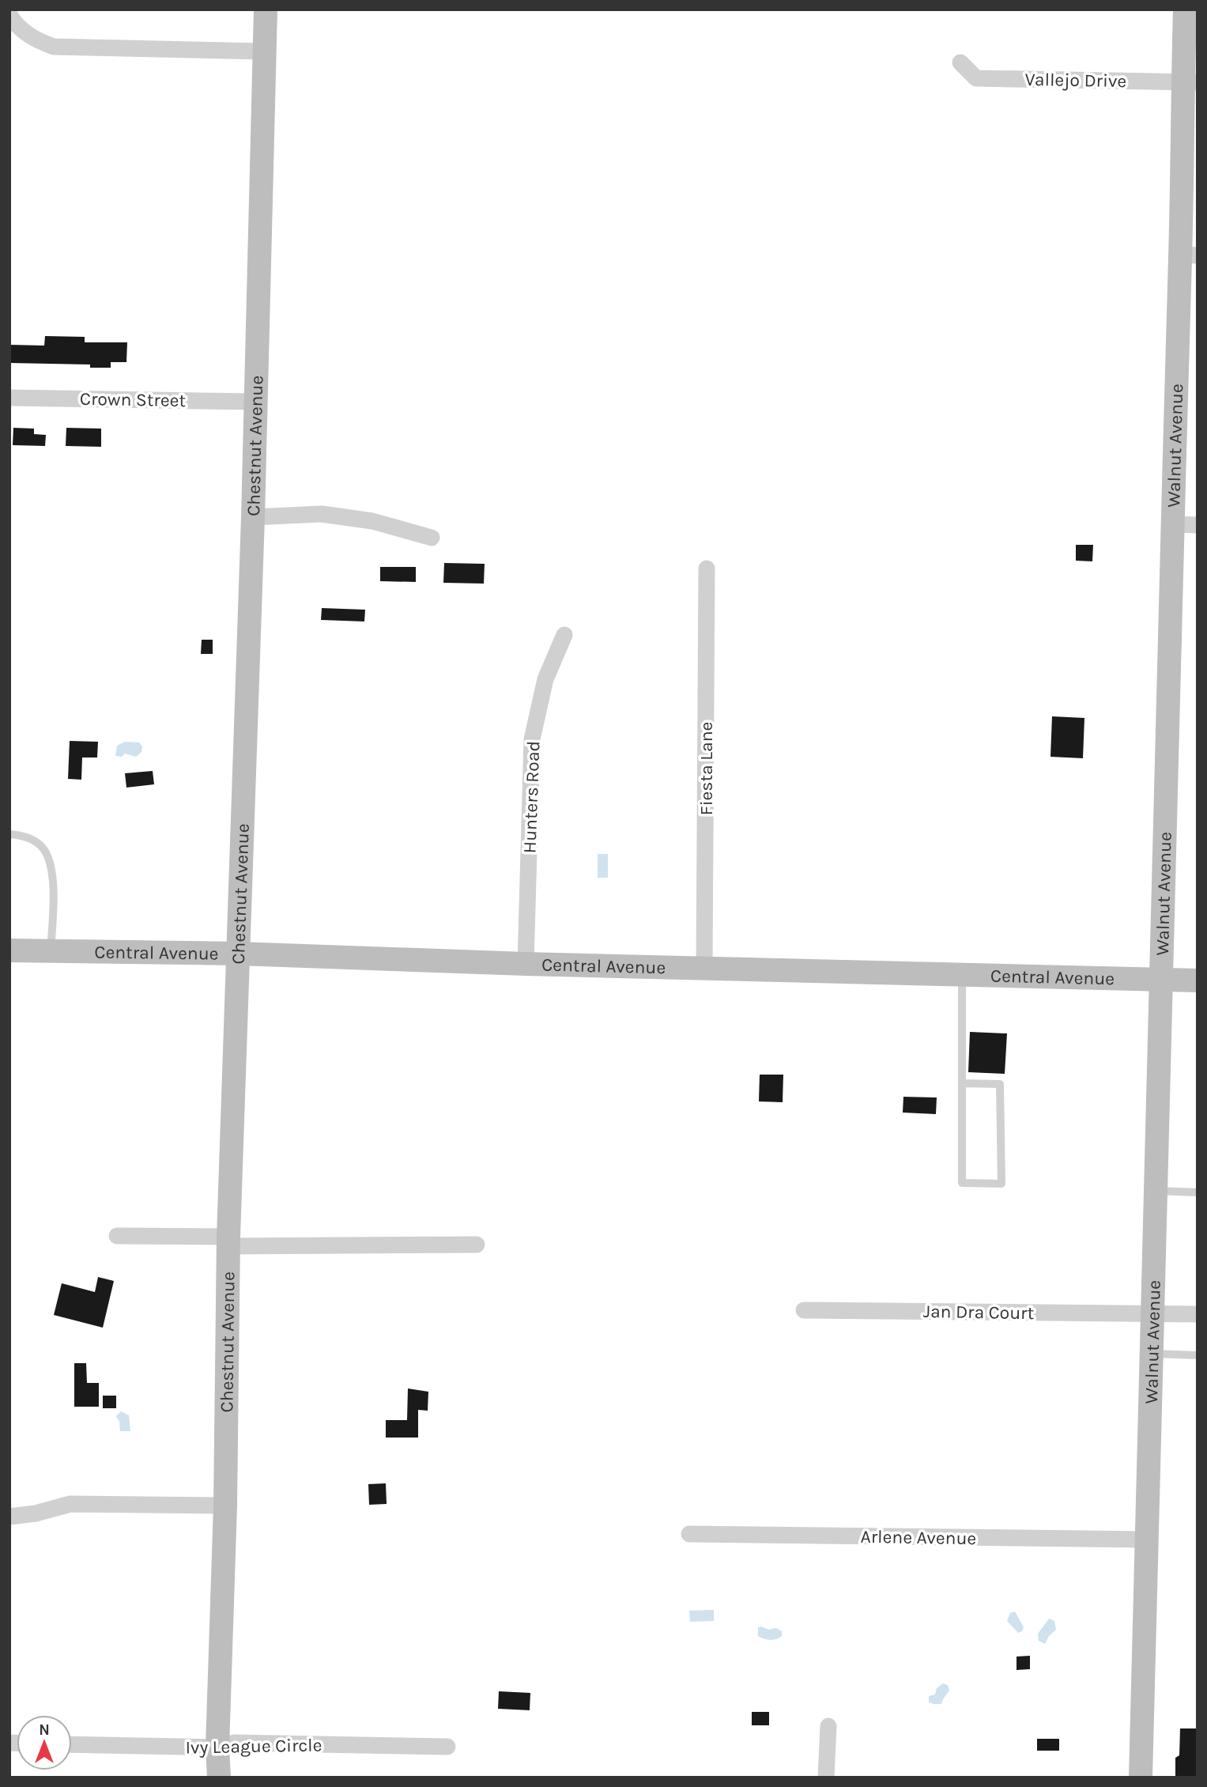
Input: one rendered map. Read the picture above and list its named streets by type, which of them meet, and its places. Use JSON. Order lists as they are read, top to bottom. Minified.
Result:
{"streets":{"street":["Vallejo Drive","Crown Street","Chestnut Avenue","Walnut Avenue","Fiesta Lane","Hunters Road","Central Avenue","Jan Dra Court","Arlene Avenue","Ivy League Circle"]},"crossings":[["Vallejo Drive","Walnut Avenue"],["Crown Street","Chestnut Avenue"],["Chestnut Avenue","Central Avenue"],["Chestnut Avenue","Ivy League Circle"],["Walnut Avenue","Central Avenue"],["Walnut Avenue","Jan Dra Court"],["Walnut Avenue","Arlene Avenue"],["Fiesta Lane","Central Avenue"],["Hunters Road","Central Avenue"]],"north":"top"}
